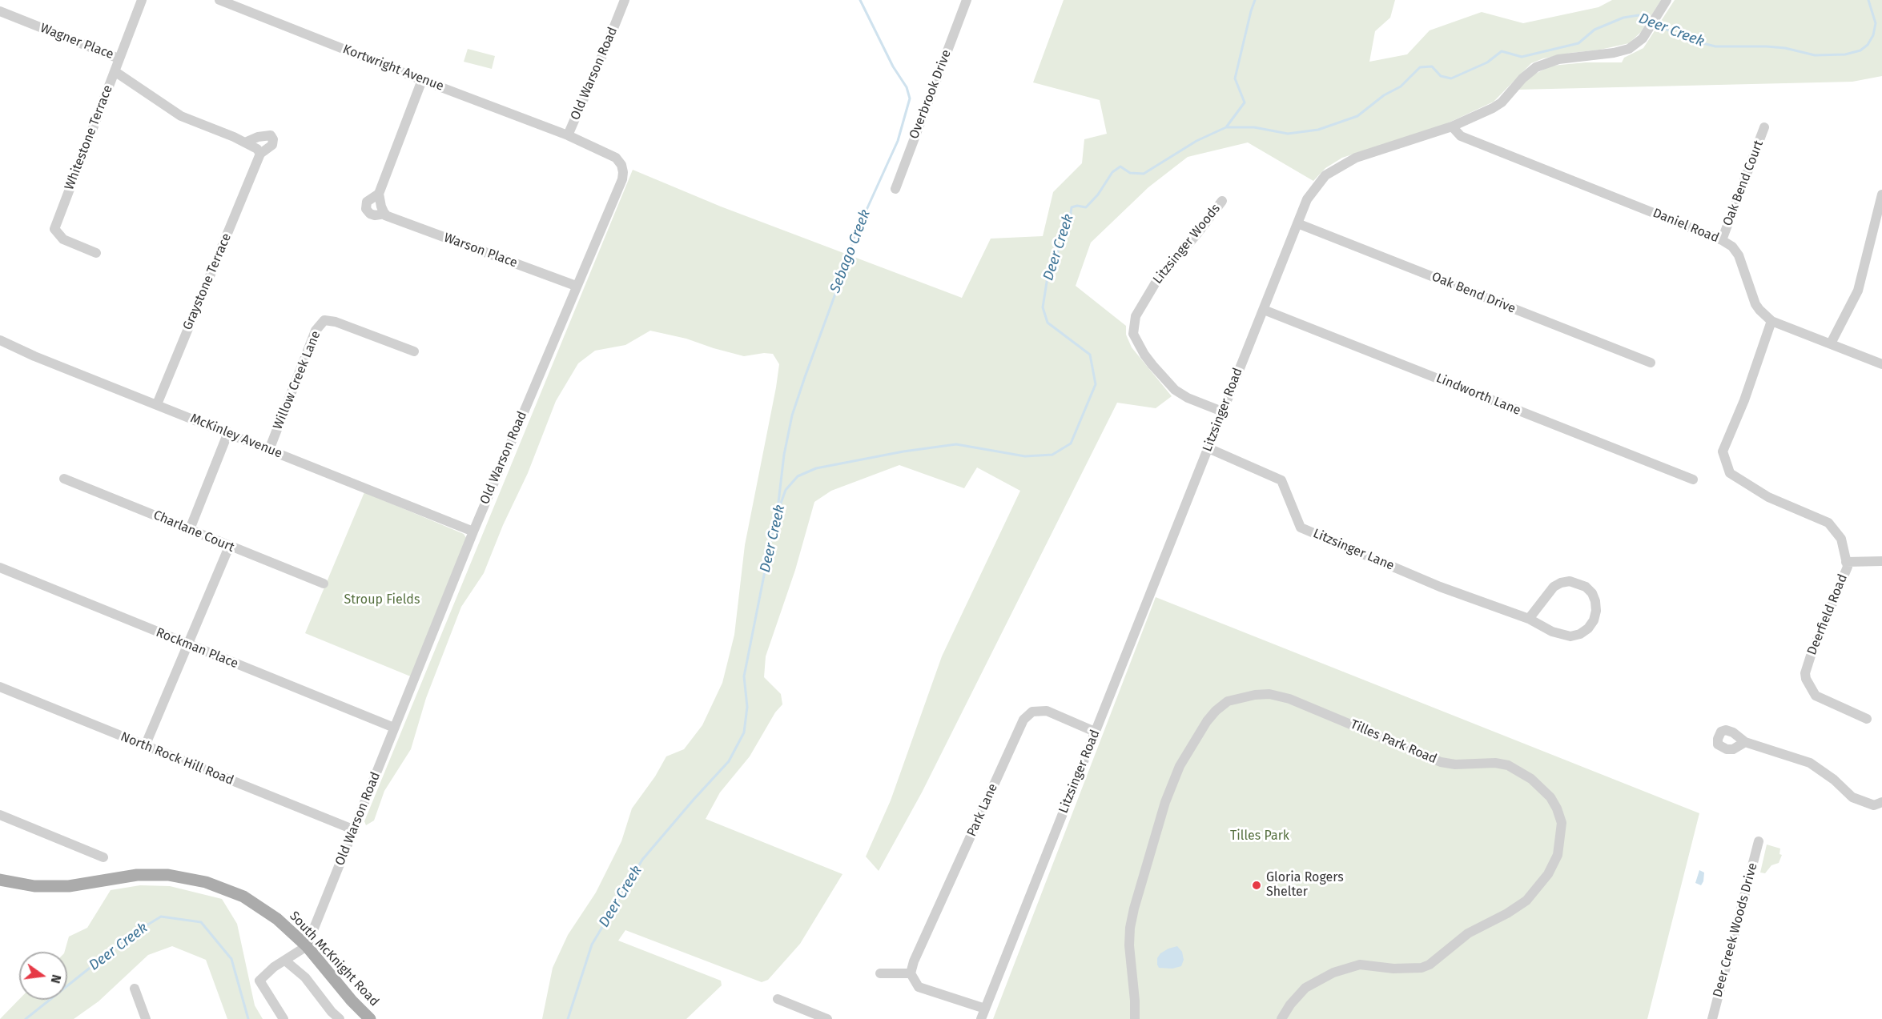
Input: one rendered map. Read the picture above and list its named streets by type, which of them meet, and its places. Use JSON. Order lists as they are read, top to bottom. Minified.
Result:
{"streets":{"main road":["South McKnight Road"],"street":["Wagner Place","Kortwright Avenue","Old Warson Road","Overbrook Drive","Whitestone Terrace","Oak Bend Court","Daniel Road","Litzsinger Woods","Warson Place","Graystone Terrace","Oak Bend Drive","Willow Creek Lane","Lindworth Lane","Litzsinger Road","McKinley Avenue","Charlane Court","Litzsinger Lane","Deerfield Road","Rockman Place","Tilles Park Road","North Rock Hill Road","Park Lane","Deer Creek Woods Drive"]},"crossings":[["Wagner Place","Whitestone Terrace"],["Kortwright Avenue","Old Warson Road"],["Kortwright Avenue","Warson Place"],["Old Warson Road","Warson Place"],["Old Warson Road","McKinley Avenue"],["Old Warson Road","Rockman Place"],["Old Warson Road","North Rock Hill Road"],["Old Warson Road","South McKnight Road"],["Oak Bend Court","Daniel Road"],["Daniel Road","Litzsinger Road"],["Daniel Road","Deerfield Road"],["Litzsinger Woods","Litzsinger Road"],["Graystone Terrace","McKinley Avenue"],["Oak Bend Drive","Litzsinger Road"],["Willow Creek Lane","McKinley Avenue"],["Lindworth Lane","Litzsinger Road"],["Litzsinger Road","Litzsinger Lane"],["Litzsinger Road","Park Lane"]],"water":["Deer Creek","Sebago Creek"],"parks":["Stroup Fields","Tilles Park"],"places":["Gloria Rogers Shelter"],"north":"right"}
